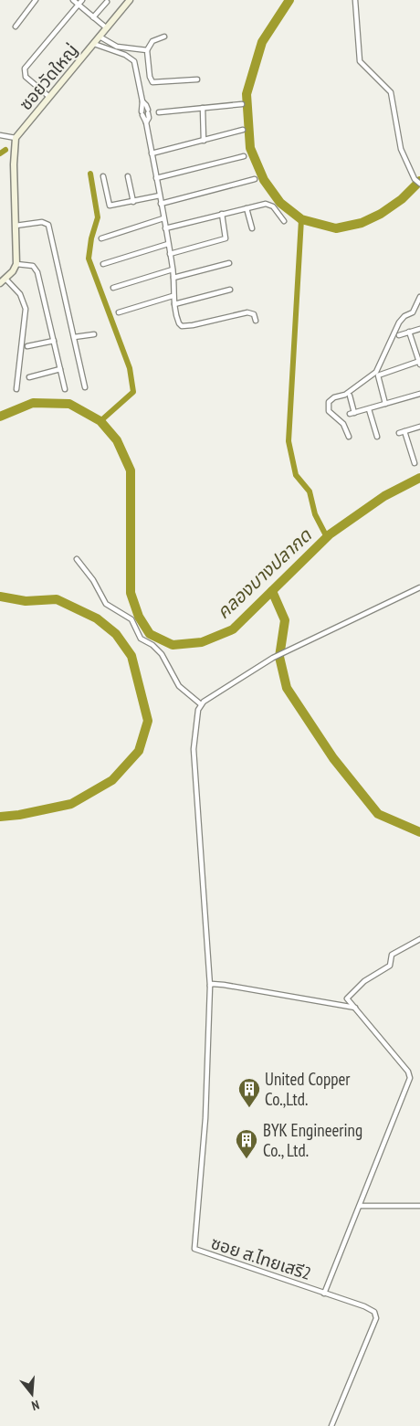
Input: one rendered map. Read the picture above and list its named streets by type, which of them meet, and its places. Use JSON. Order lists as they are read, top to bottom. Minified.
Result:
{"streets":{"street":["ซอยวัดใหญ่","ซอย ส.ไทยเสรี2"]},"water":["คลองบางปลากด"],"places":{"building":["United Copper Co.,Ltd.","BYK Engineering Co., Ltd."]},"north":"bottom"}
